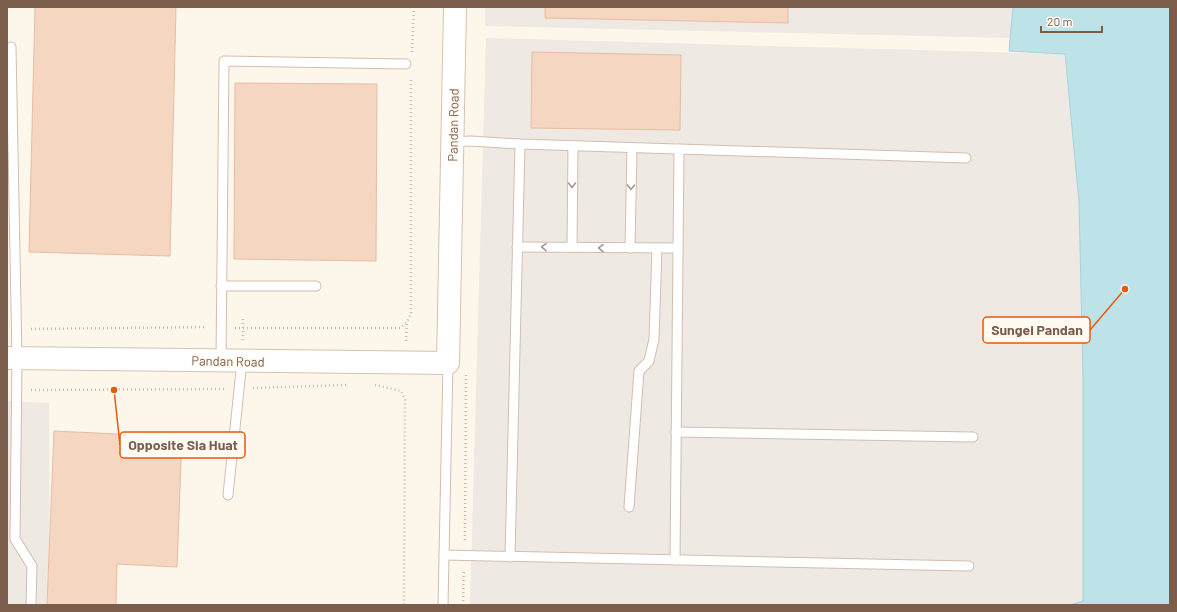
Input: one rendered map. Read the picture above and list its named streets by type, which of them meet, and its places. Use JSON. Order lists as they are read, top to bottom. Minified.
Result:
{"streets":{"street":["Pandan Road"]},"places":["Sungei Pandan","Opposite Sia Huat"],"scale_bar":"20 m"}
